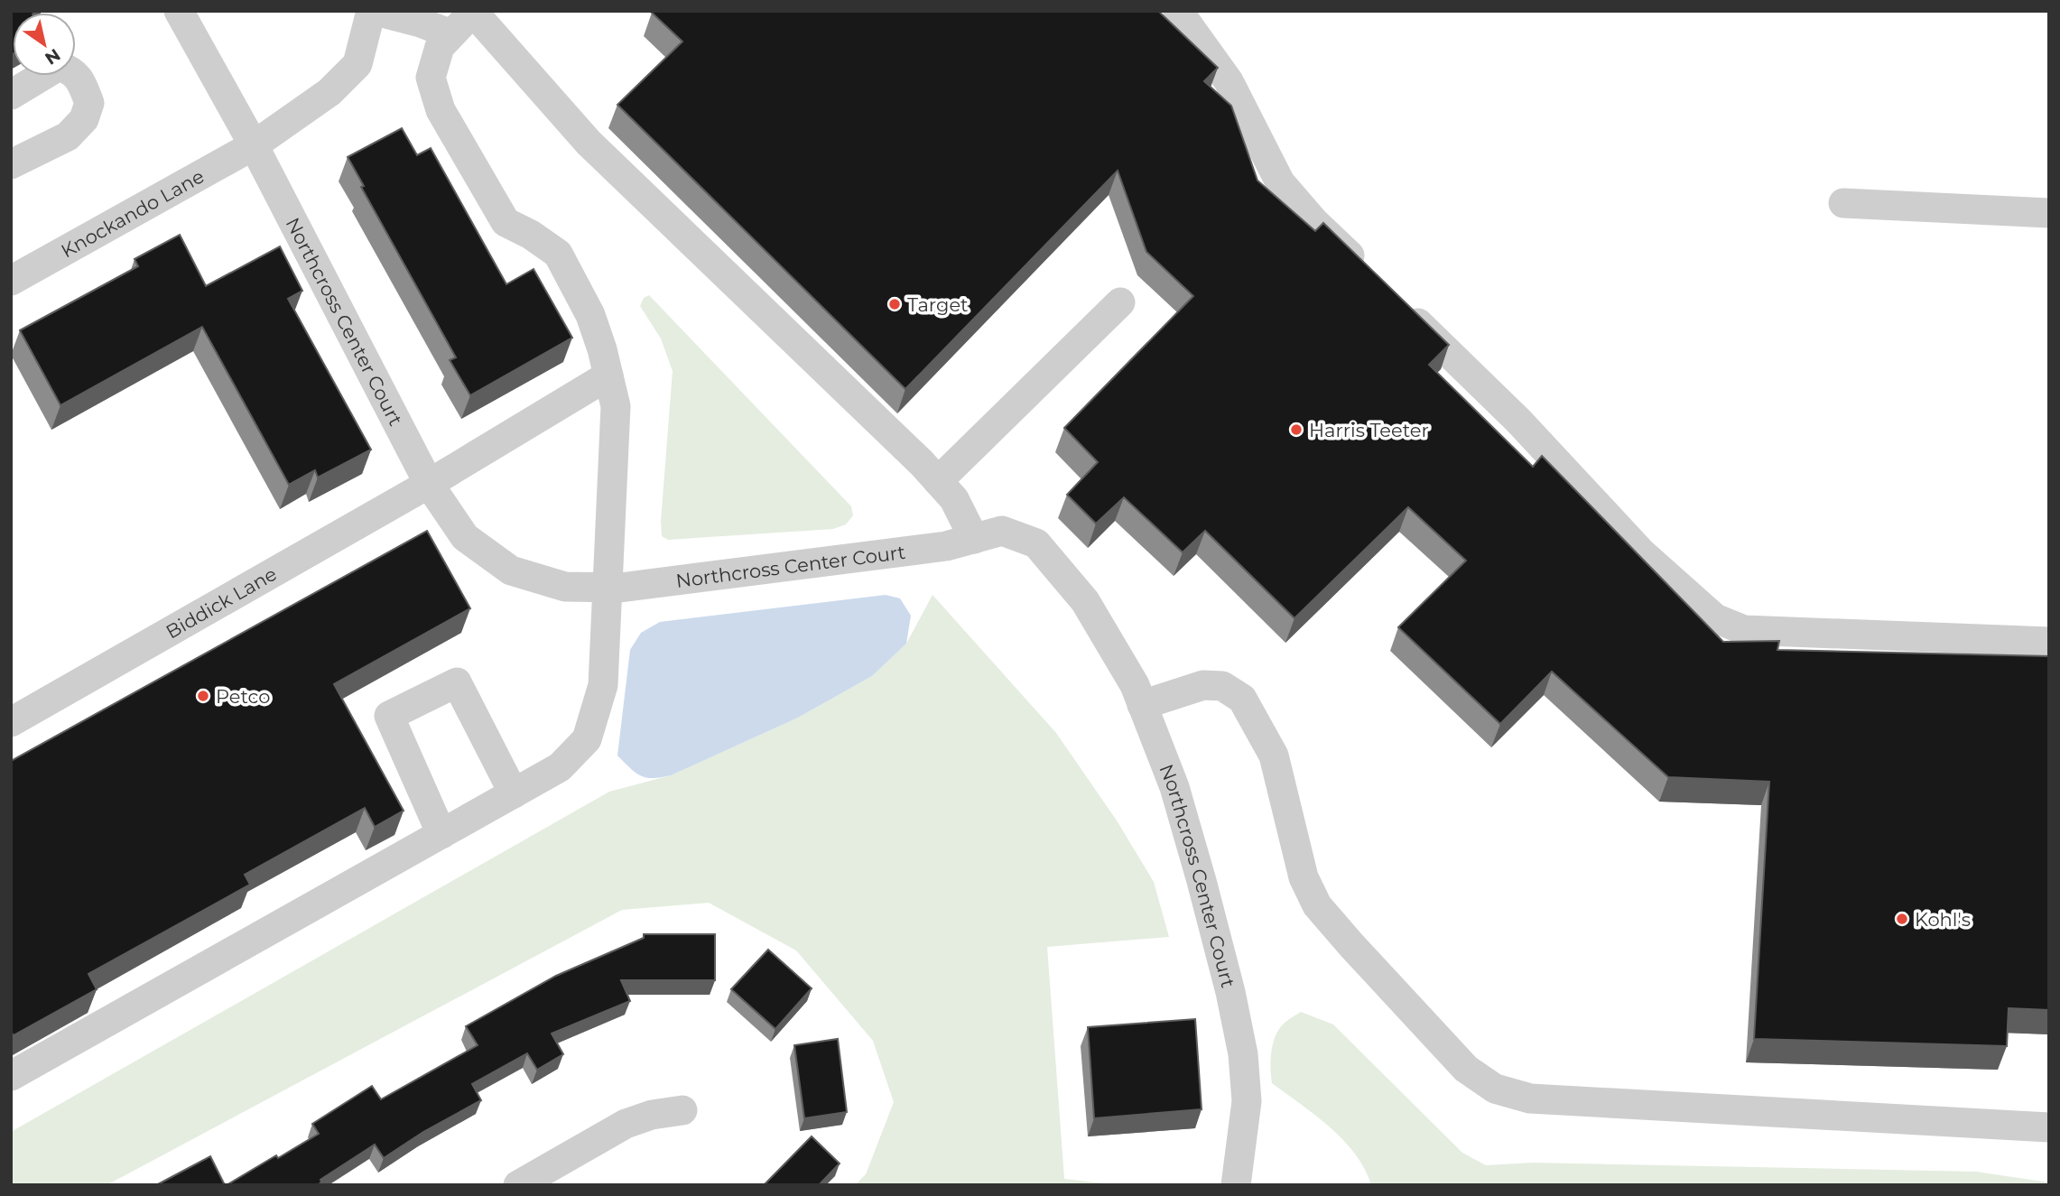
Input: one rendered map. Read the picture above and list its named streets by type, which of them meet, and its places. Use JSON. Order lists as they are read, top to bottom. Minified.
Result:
{"streets":{"street":["Knockando Lane","Northcross Center Court","Biddick Lane"]},"crossings":[["Knockando Lane","Northcross Center Court"],["Northcross Center Court","Biddick Lane"]],"places":["Target","Harris Teeter","Petco","Kohl's"],"north":"bottom right"}
